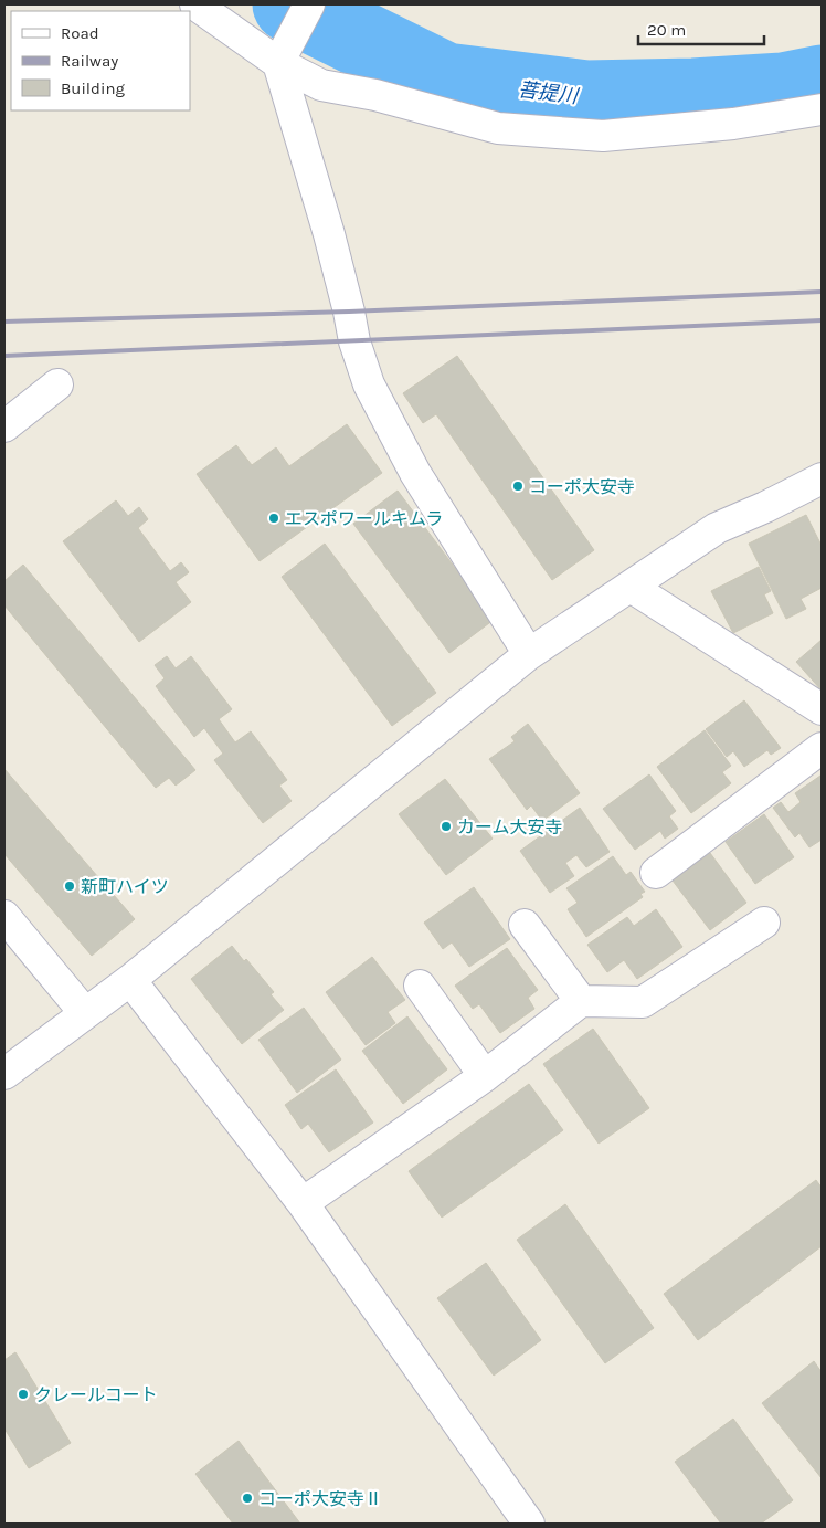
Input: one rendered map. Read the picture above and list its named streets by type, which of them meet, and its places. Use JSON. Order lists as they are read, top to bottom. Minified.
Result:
{"water":["菩提川"],"places":["コーポ大安寺","エスポワールキムラ","カーム大安寺","新町ハイツ","クレールコート","コーポ大安寺Ⅱ"],"legend":["Road","Railway","Building"],"scale_bar":"20 m"}
